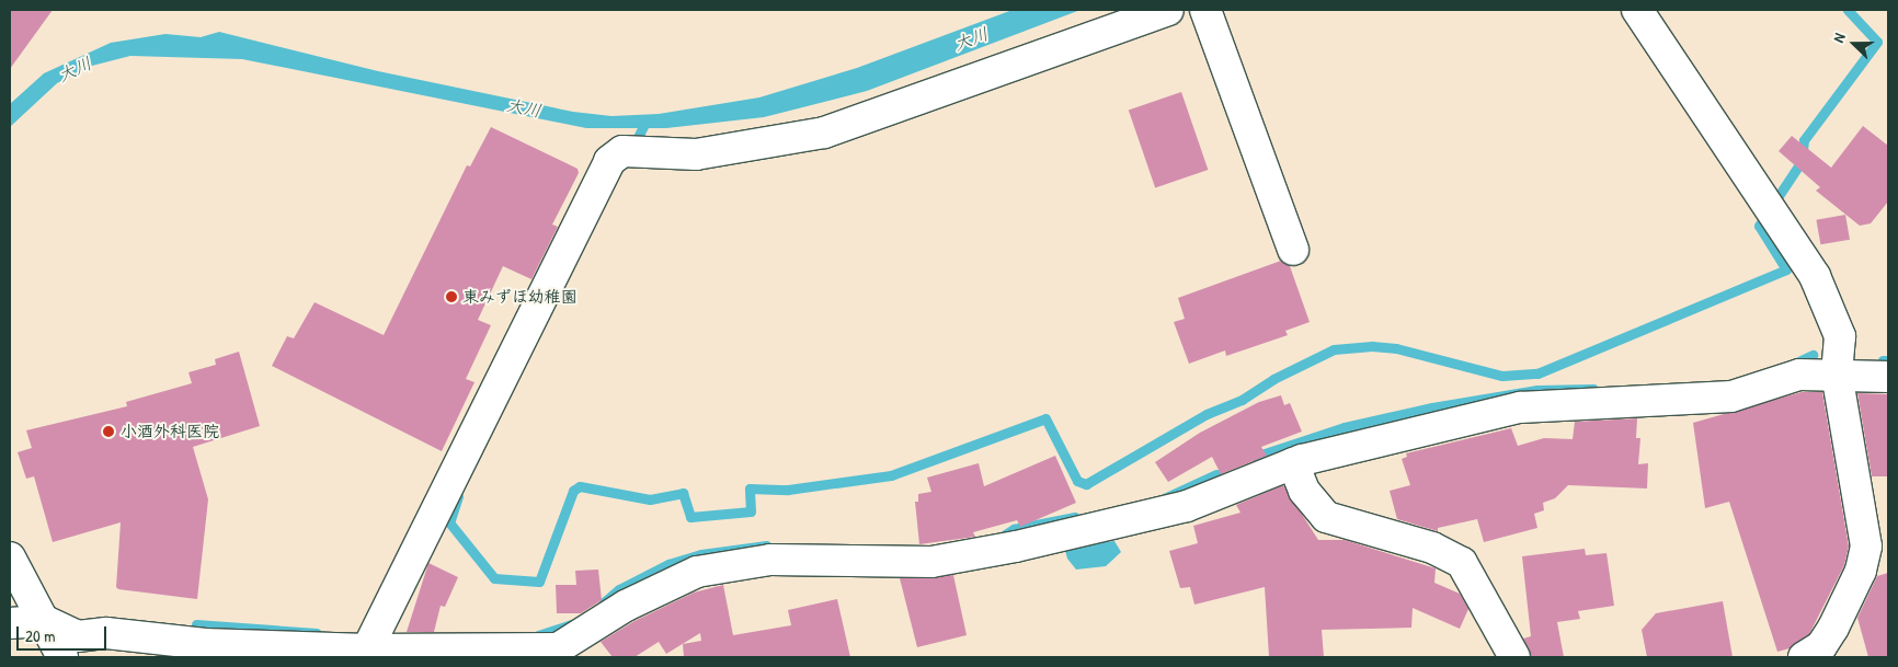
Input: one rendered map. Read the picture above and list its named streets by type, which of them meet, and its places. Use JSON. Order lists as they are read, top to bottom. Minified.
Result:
{"water":["大川"],"places":["東みずほ幼稚園","小酒外科医院"],"scale_bar":"20 m","north":"left"}
